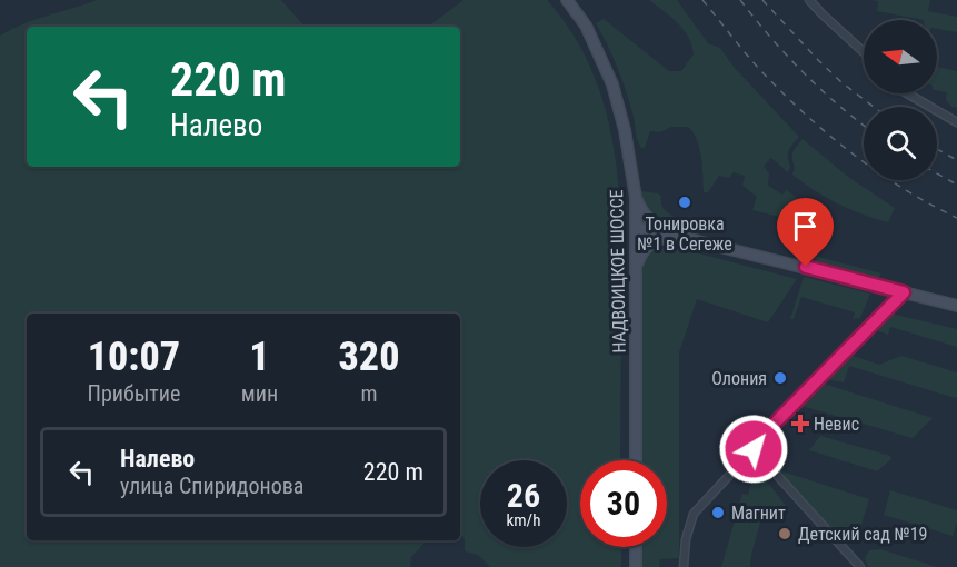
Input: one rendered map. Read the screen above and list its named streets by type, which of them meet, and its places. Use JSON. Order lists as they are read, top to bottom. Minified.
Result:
{"streets":{"main road":["НАДВОИЦКОЕ ШОССЕ"]},"places":{"other":["Тонировка №1 в Сегеже","Олония","Магнит","Детский сад №19"],"health":["Невис"]},"north":"left","page":{"turn":["220 m","Налево"],"eta":["10:07","Прибытие","1","мин","320","m"],"list":[{"name":"Налево","note":"улица Спиридонова","value":"220 m"}],"speed":"26 km/h","limit":"30"}}
